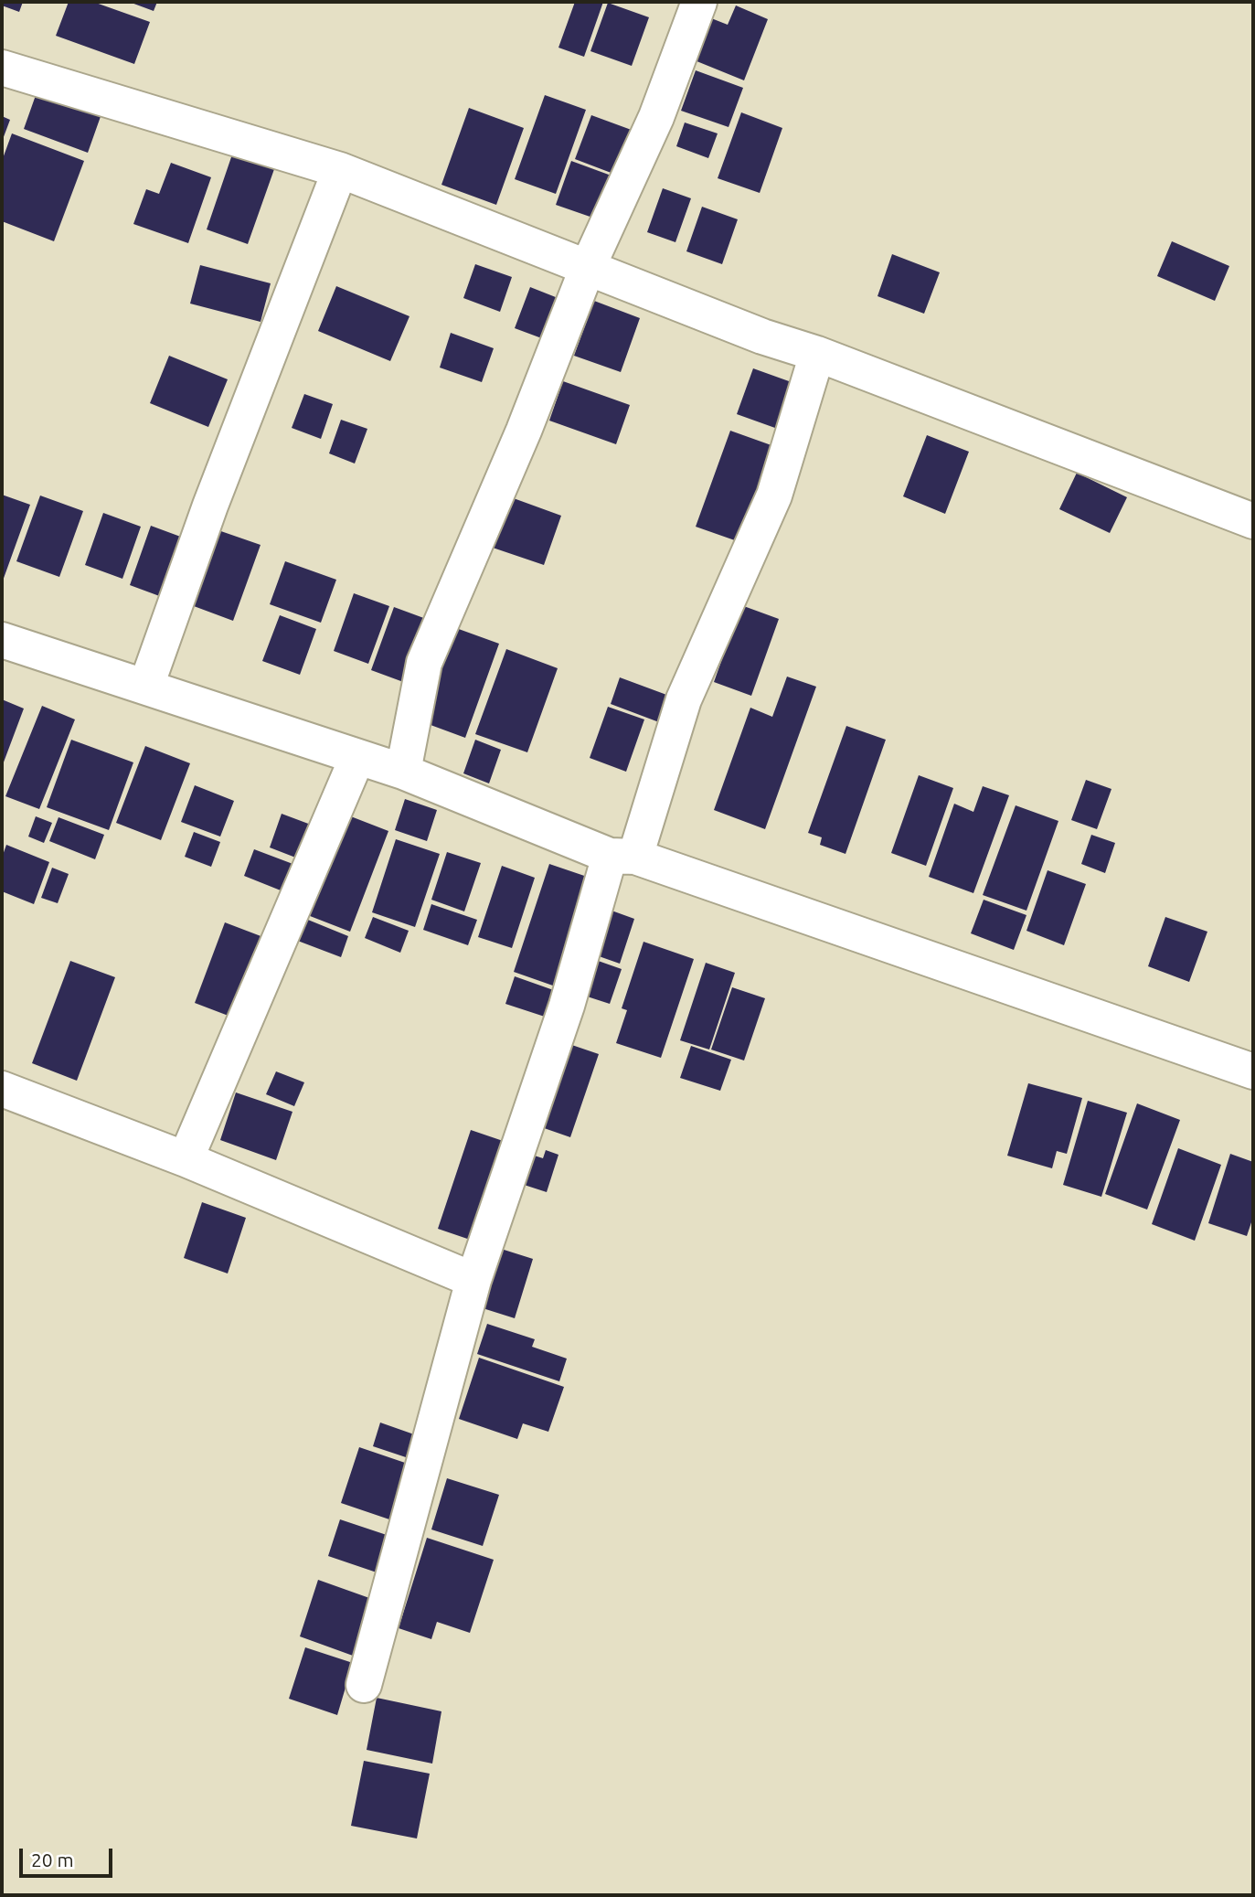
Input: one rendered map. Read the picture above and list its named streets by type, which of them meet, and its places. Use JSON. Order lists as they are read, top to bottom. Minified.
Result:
{"scale_bar":"20 m"}
